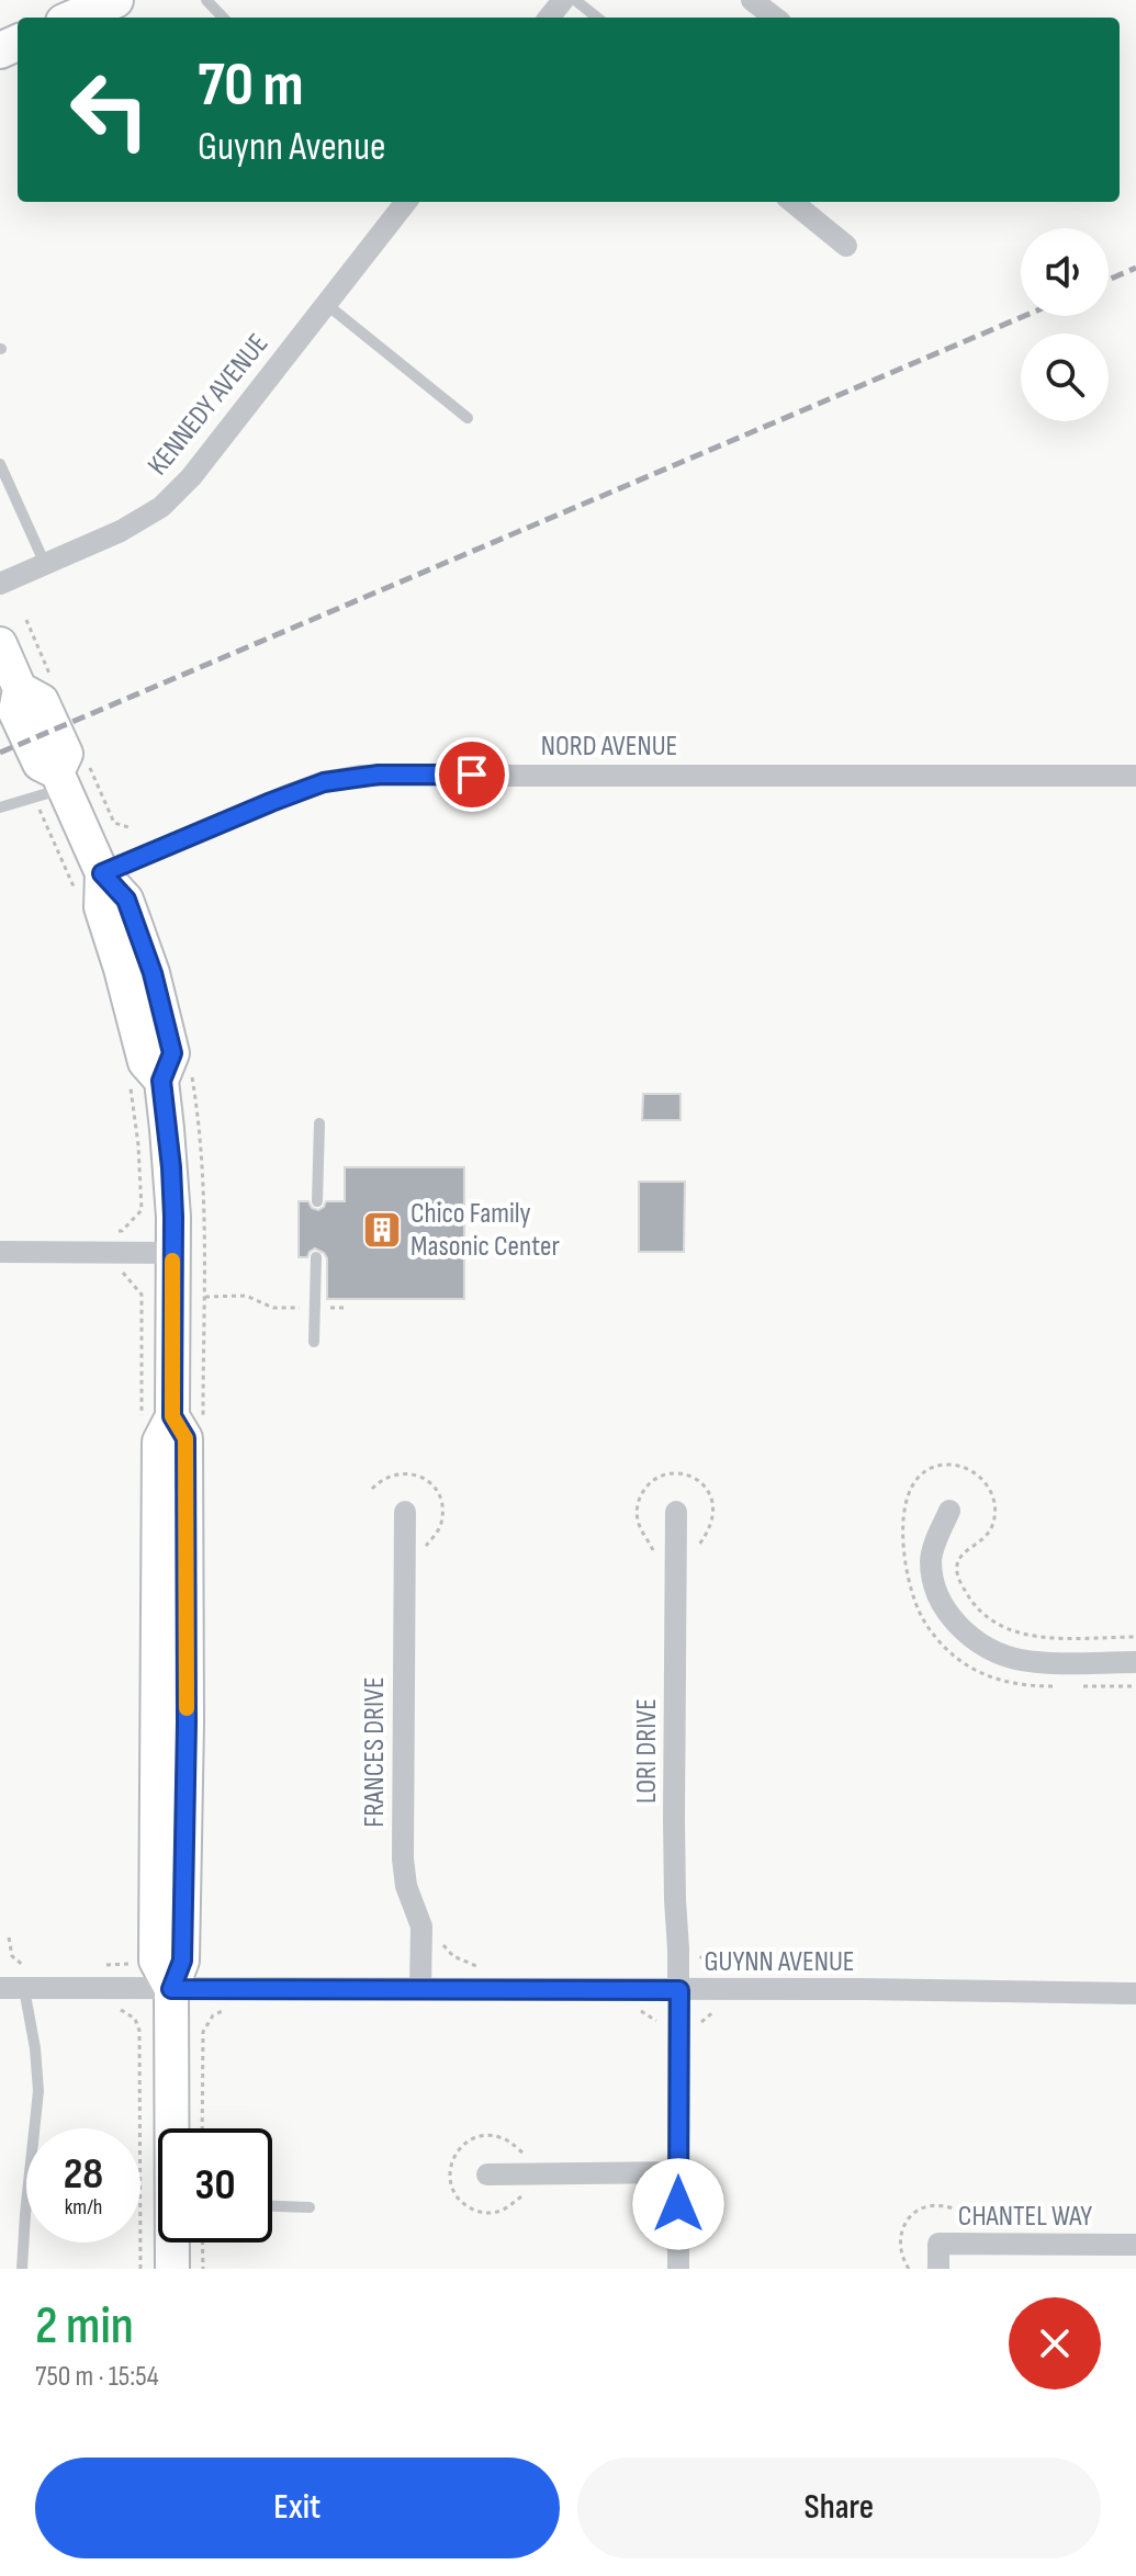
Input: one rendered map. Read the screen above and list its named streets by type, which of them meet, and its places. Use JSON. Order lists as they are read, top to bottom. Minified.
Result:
{"streets":{"street":["KENNEDY AVENUE","NORD AVENUE","LORI DRIVE","FRANCES DRIVE","GUYNN AVENUE","CHANTEL WAY"]},"crossings":[["LORI DRIVE","GUYNN AVENUE"],["FRANCES DRIVE","GUYNN AVENUE"]],"places":{"building":["Chico Family Masonic Center"]},"page":{"turn":["70 m","Guynn Avenue"],"speed":"28 km/h","limit":"30","heading":["2 min","750 m · 15:54"],"buttons":["Exit","Share"]}}
